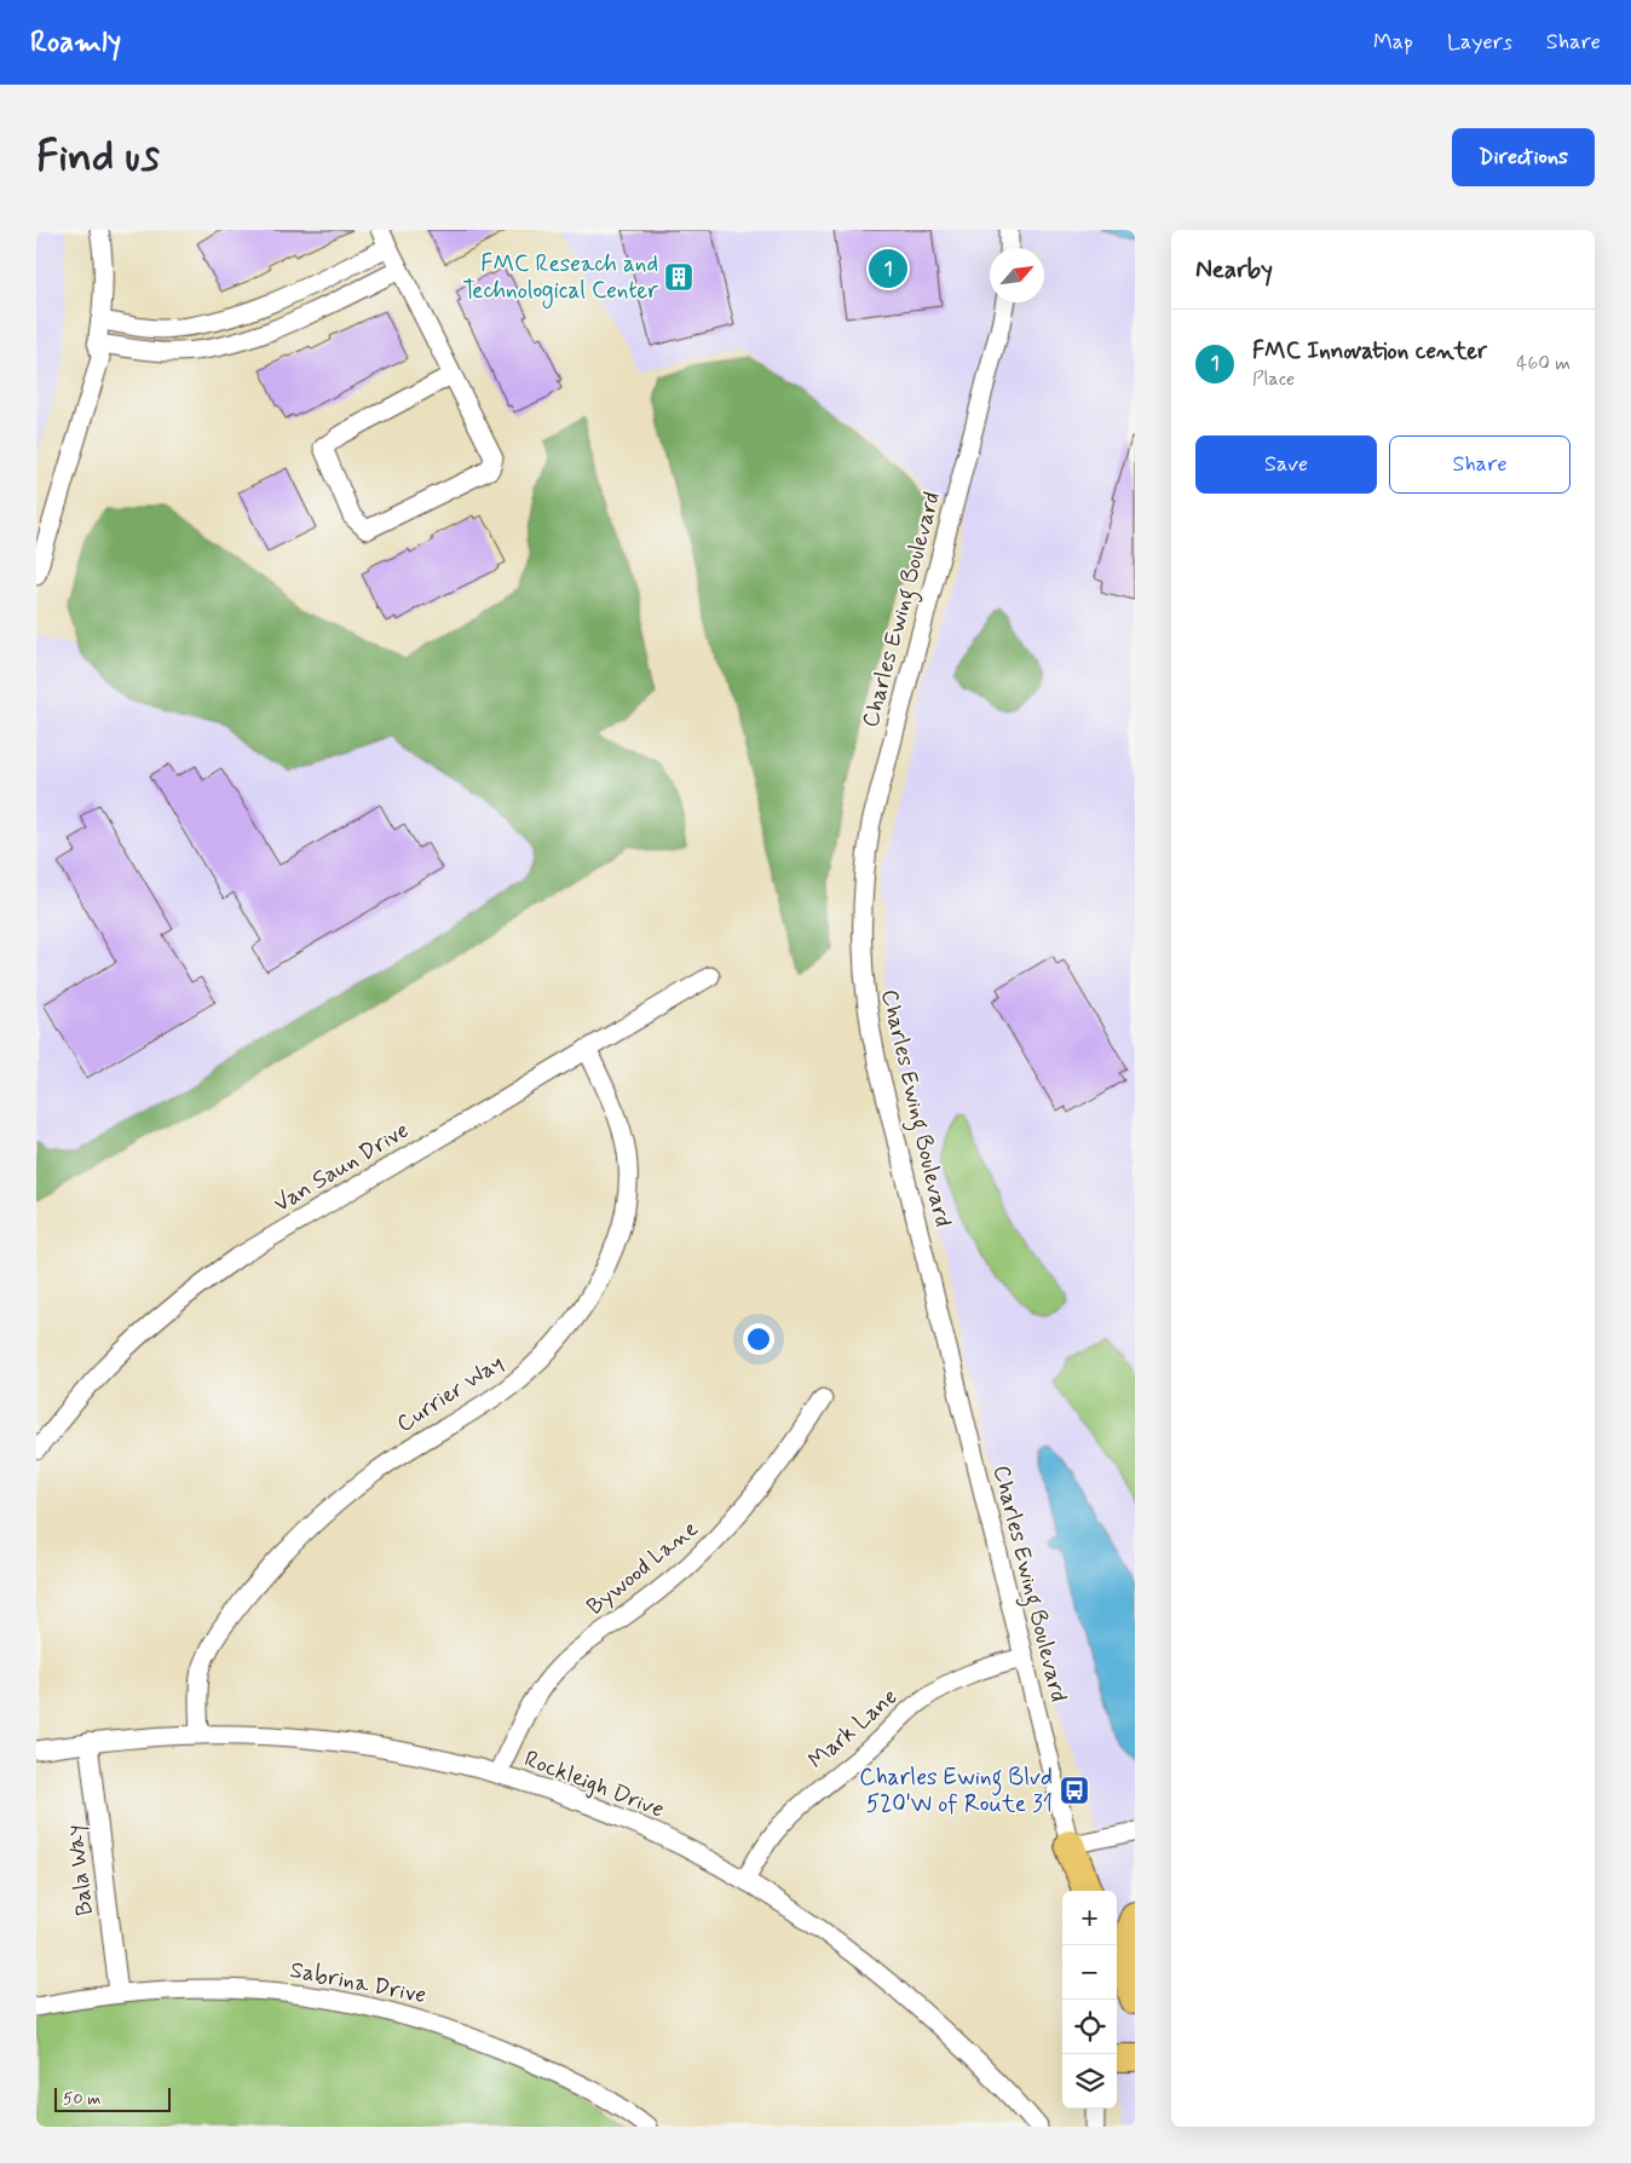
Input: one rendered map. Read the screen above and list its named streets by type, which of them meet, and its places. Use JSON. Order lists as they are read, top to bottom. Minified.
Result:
{"streets":{"street":["Charles Ewing Boulevard","Van Saun Drive","Currier Way","Bywood Lane","Mark Lane","Rockleigh Drive","Bala Way","Sabrina Drive"]},"crossings":[["Charles Ewing Boulevard","Mark Lane"],["Van Saun Drive","Currier Way"],["Currier Way","Rockleigh Drive"],["Bywood Lane","Rockleigh Drive"],["Mark Lane","Rockleigh Drive"],["Rockleigh Drive","Bala Way"],["Bala Way","Sabrina Drive"]],"places":{"building":["FMC Reseach and Technological Center"],"bus stop":["Charles Ewing Blvd 520'W of Route 31"]},"scale_bar":"50 m","north":"top right","page":{"header":"Roamly","nav":["Map","Layers","Share"],"buttons":["Directions",["Save","Share"]],"title":"Find us","heading":"Nearby","pins":"1","list":[{"mark":"1","name":"FMC Innovation center","note":"Place","value":"460 m"}],"map_buttons":["+","−"],"scale":"50 m"}}
